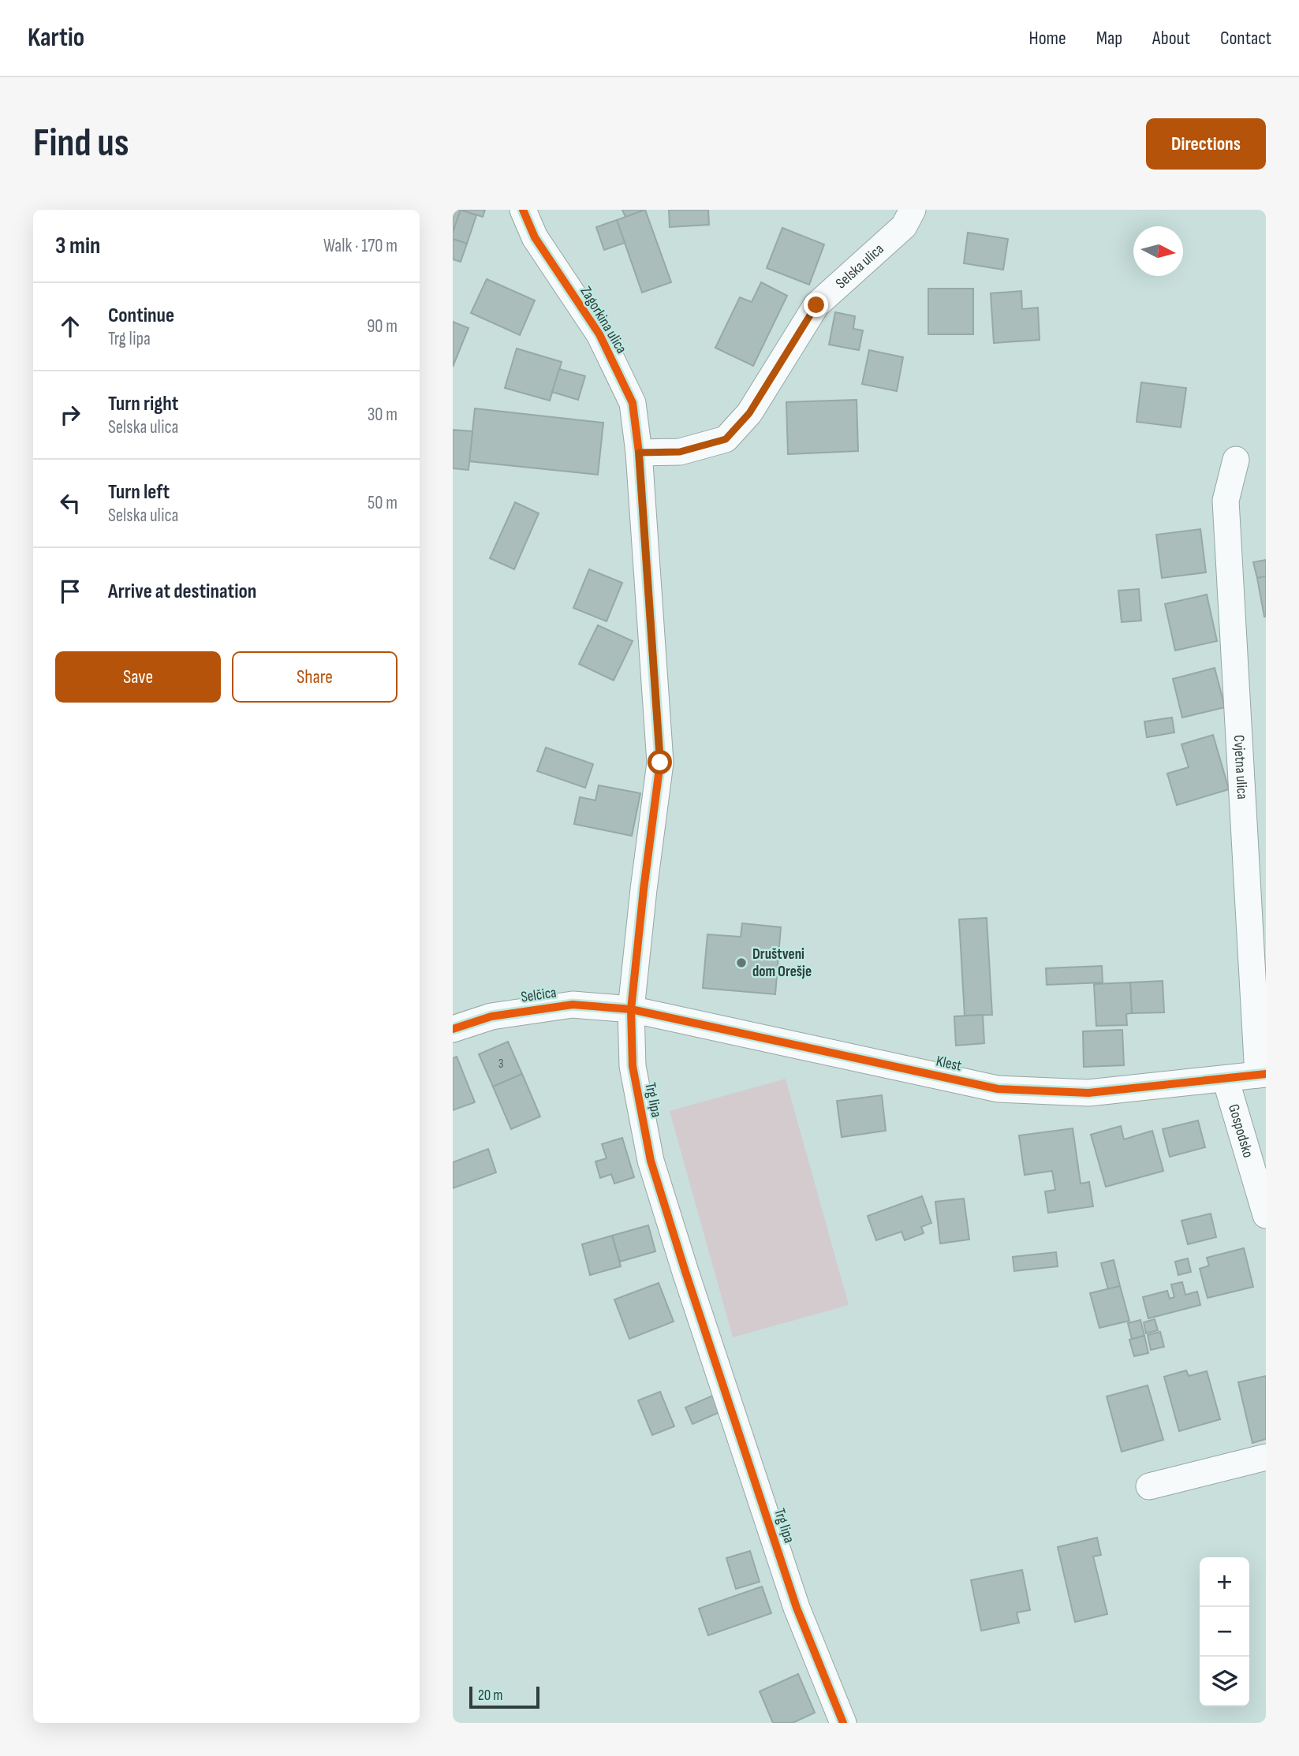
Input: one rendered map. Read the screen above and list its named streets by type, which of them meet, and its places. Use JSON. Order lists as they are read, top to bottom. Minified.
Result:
{"streets":{"street":["Selska ulica","Zagorkina ulica","Cvjetna ulica","Selčica","Klest","Trg lipa","Gospodsko"]},"crossings":[["Selska ulica","Zagorkina ulica"],["Selska ulica","Trg lipa"],["Zagorkina ulica","Trg lipa"],["Cvjetna ulica","Klest"],["Selčica","Klest"],["Selčica","Trg lipa"],["Klest","Trg lipa"],["Klest","Gospodsko"]],"places":["Društveni dom Orešje"],"house_numbers":["3"],"scale_bar":"20 m","north":"right","page":{"header":"Kartio","nav":["Home","Map","About","Contact"],"buttons":["Directions",["Save","Share"]],"title":"Find us","heading":["3 min","Walk · 170 m"],"list":[["Continue","Trg lipa","90 m"],["Turn right","Selska ulica","30 m"],["Turn left","Selska ulica","50 m"],"Arrive at destination"],"map_buttons":["+","−"],"scale":"20 m"}}
